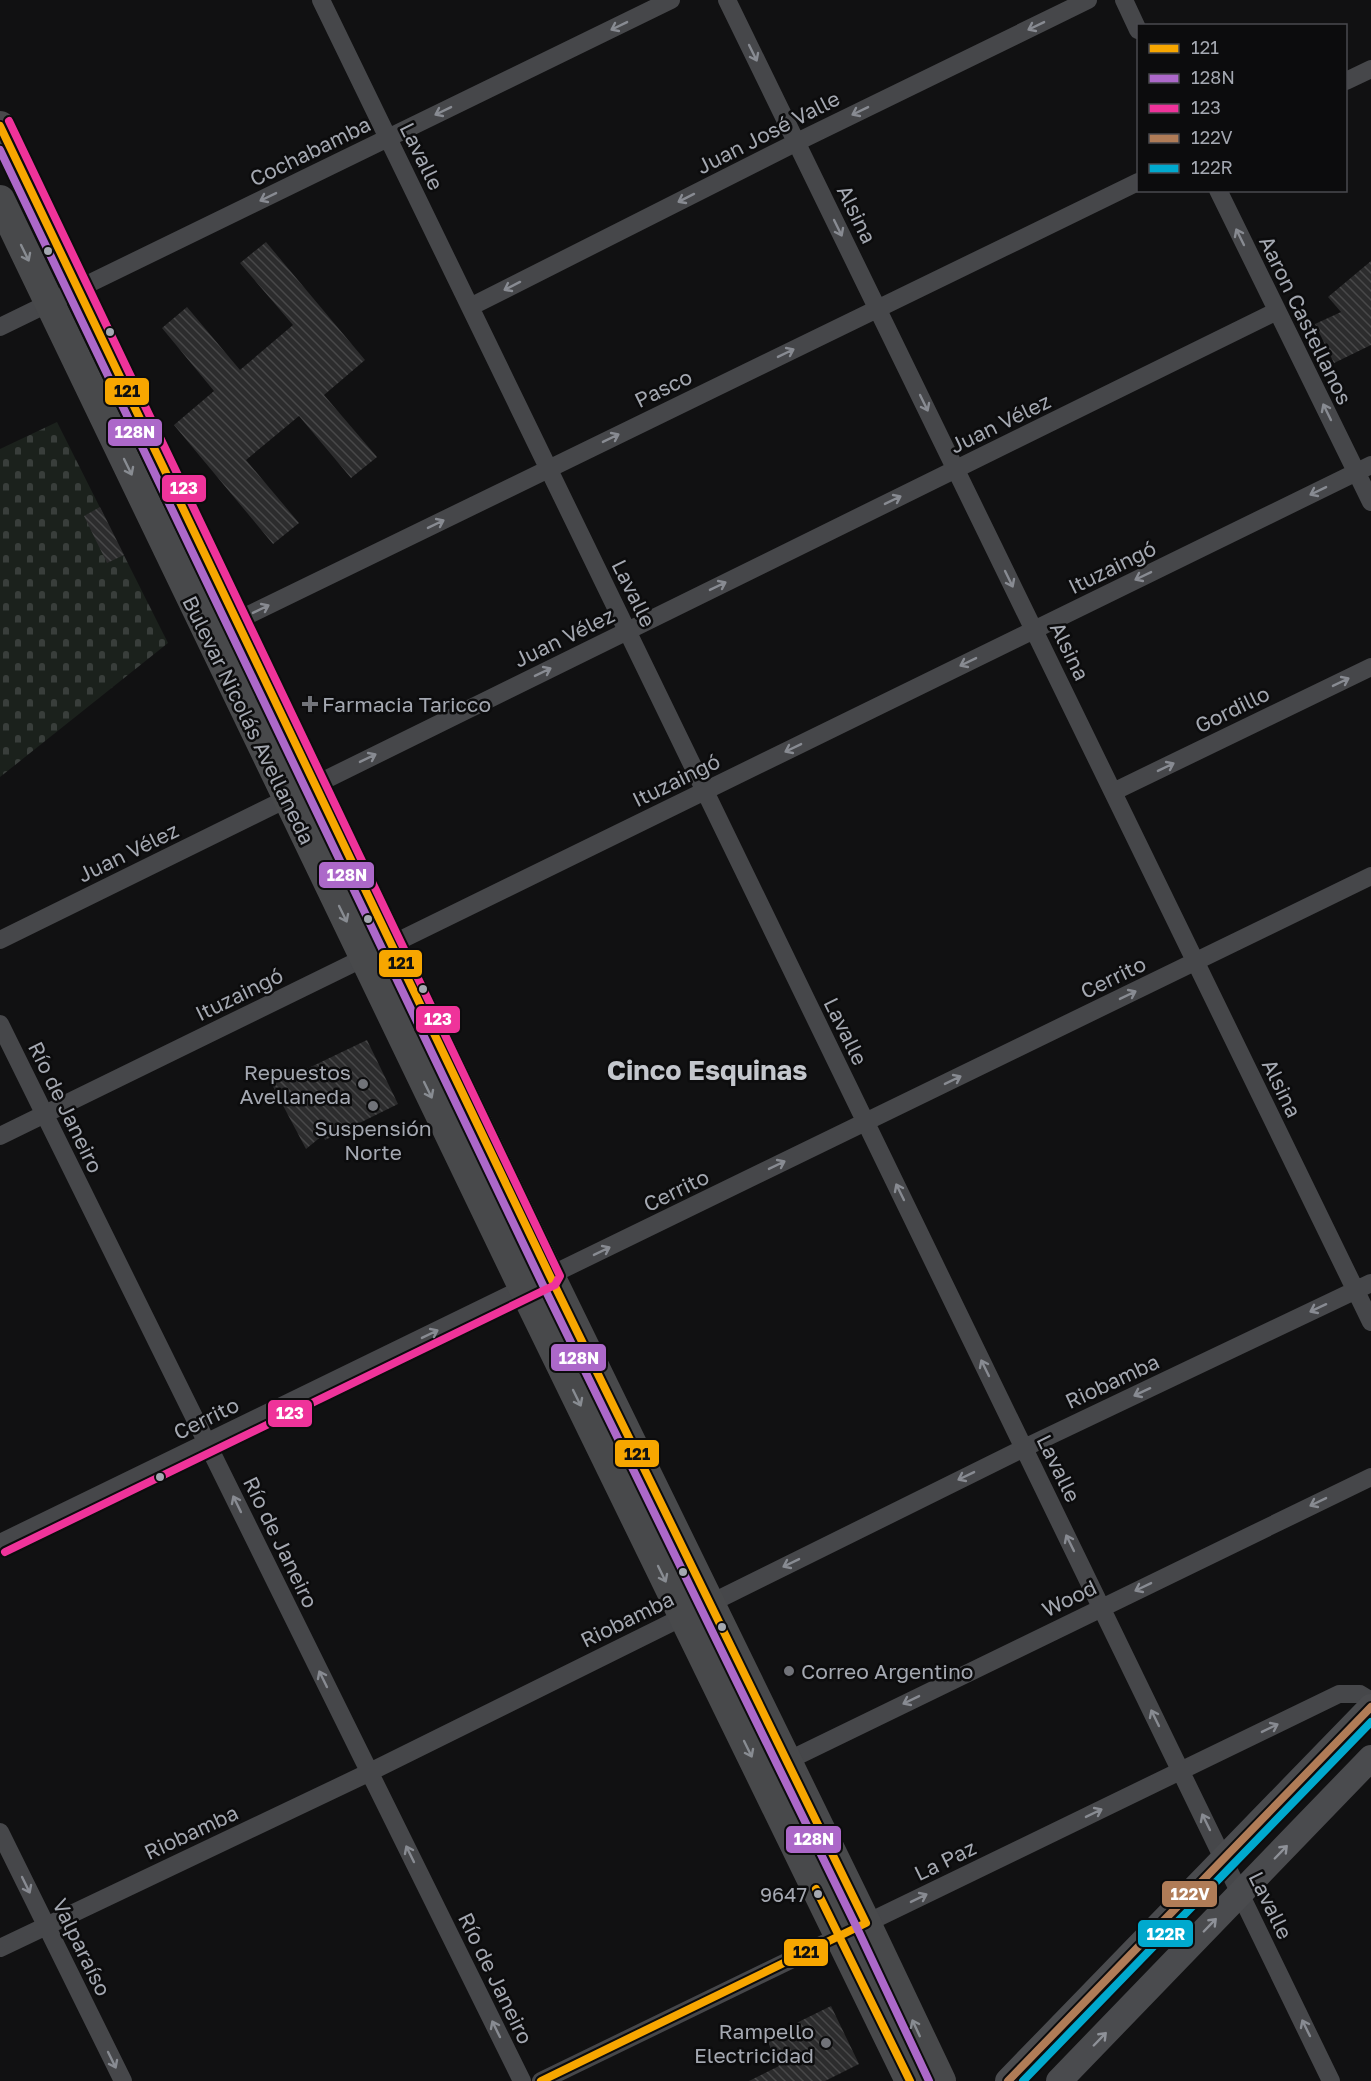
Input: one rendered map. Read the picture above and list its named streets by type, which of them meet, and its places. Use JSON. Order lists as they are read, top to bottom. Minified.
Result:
{"streets":{"main road":["Bulevar Nicolás Avellaneda"],"street":["Juan José Valle","Cochabamba","Lavalle","Alsina","Aaron Castellanos","Pasco","Juan Vélez","Ituzaingó","Gordillo","Cerrito","Río de Janeiro","Riobamba","Wood","La Paz","Valparaíso"]},"crossings":[["Juan José Valle","Lavalle"],["Juan José Valle","Alsina"],["Cochabamba","Lavalle"],["Cochabamba","Bulevar Nicolás Avellaneda"],["Lavalle","Pasco"],["Lavalle","Juan Vélez"],["Lavalle","Ituzaingó"],["Lavalle","Cerrito"],["Lavalle","Riobamba"],["Lavalle","Wood"],["Lavalle","La Paz"],["Alsina","Pasco"],["Alsina","Juan Vélez"],["Alsina","Ituzaingó"],["Alsina","Gordillo"],["Alsina","Cerrito"],["Alsina","Riobamba"],["Aaron Castellanos","Juan Vélez"],["Aaron Castellanos","Ituzaingó"],["Pasco","Bulevar Nicolás Avellaneda"],["Juan Vélez","Bulevar Nicolás Avellaneda"],["Ituzaingó","Bulevar Nicolás Avellaneda"],["Ituzaingó","Río de Janeiro"],["Bulevar Nicolás Avellaneda","Cerrito"],["Bulevar Nicolás Avellaneda","Riobamba"],["Bulevar Nicolás Avellaneda","Wood"],["Bulevar Nicolás Avellaneda","La Paz"],["Cerrito","Río de Janeiro"],["Río de Janeiro","Riobamba"],["Riobamba","Valparaíso"]],"one_way":["Juan José Valle","Cochabamba","Lavalle","Alsina","Aaron Castellanos","Pasco","Juan Vélez","Ituzaingó","Gordillo","Cerrito","Río de Janeiro","Riobamba","Wood","La Paz","Valparaíso"],"districts":["Cinco Esquinas"],"places":{"health":["Farmacia Taricco"],"other":["Repuestos Avellaneda","Suspensión Norte","Correo Argentino","9647","Rampello Electricidad"]},"lines":["transit line 123","transit line 121","transit line 128N","transit line 122V","transit line 122R"],"legend":["121","128N","123","122V","122R"]}
